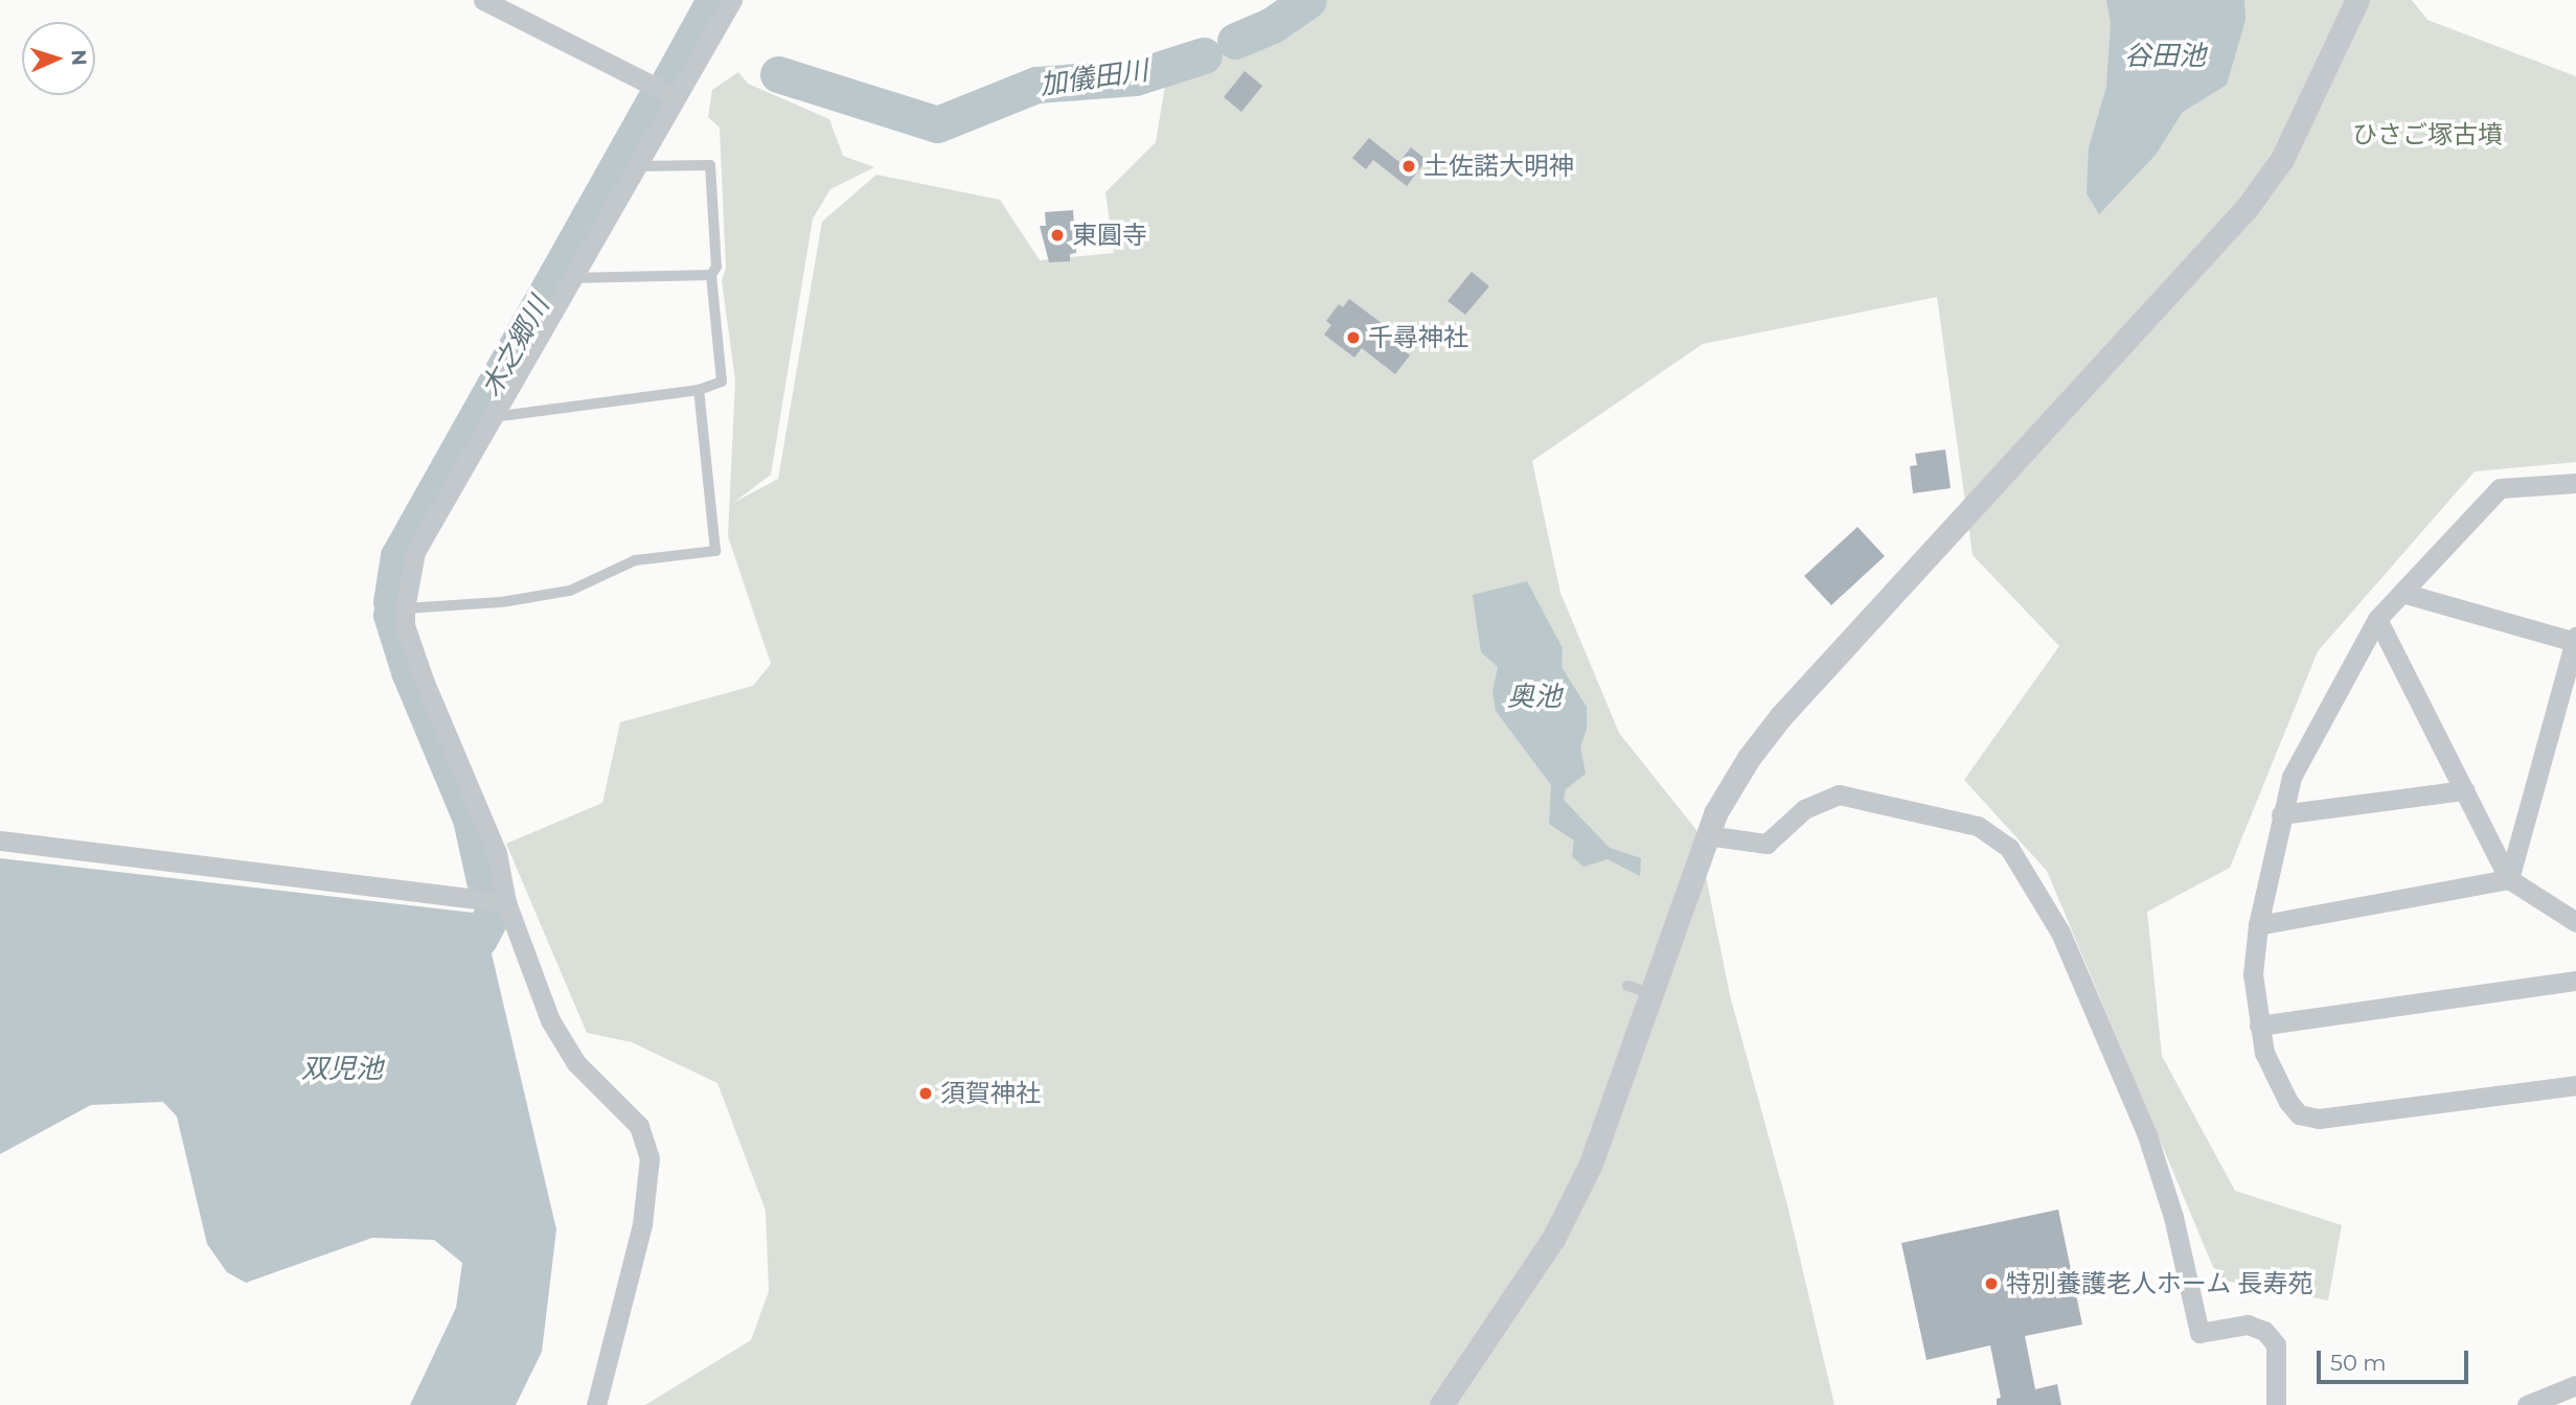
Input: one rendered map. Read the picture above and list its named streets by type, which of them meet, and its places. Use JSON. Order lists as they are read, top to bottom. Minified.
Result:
{"water":["谷田池","加儀田川","木之郷川","奥池","双児池"],"parks":["ひさご塚古墳"],"places":["土佐諾大明神","東圓寺","千尋神社","須賀神社","特別養護老人ホーム 長寿苑"],"scale_bar":"50 m","north":"right"}
